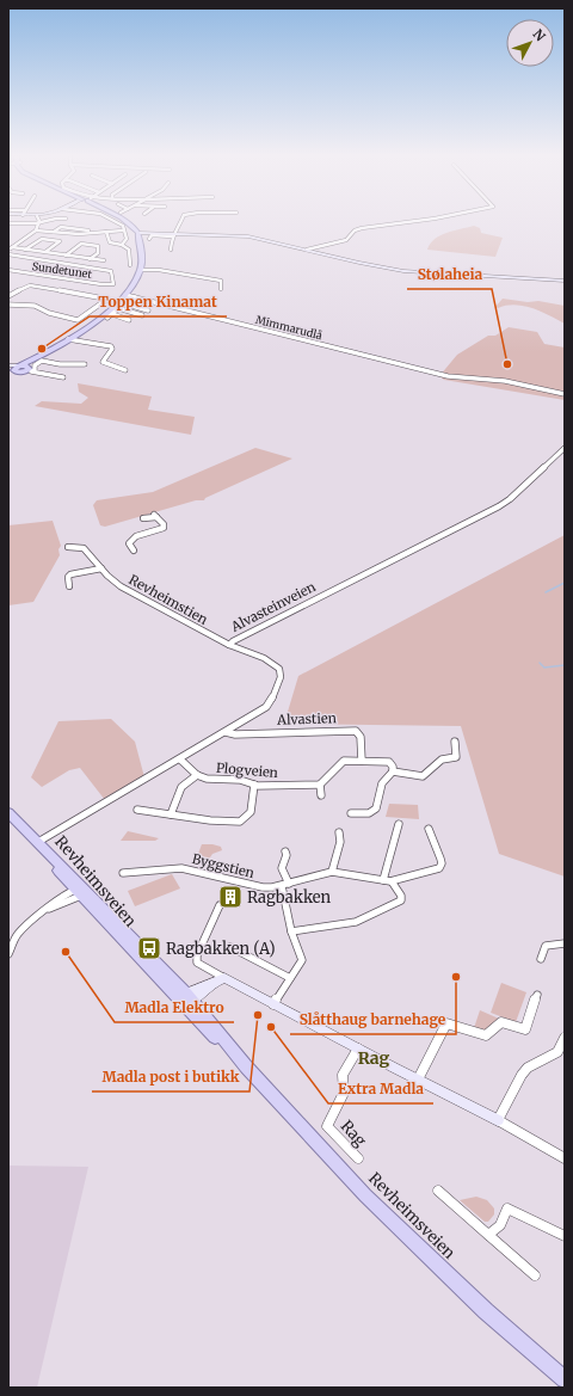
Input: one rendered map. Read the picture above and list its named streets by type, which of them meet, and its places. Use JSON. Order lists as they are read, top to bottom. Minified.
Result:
{"streets":{"main road":["Revheimsveien"],"street":["Sundetunet","Mimmarudlå","Revheimstien","Alvasteinveien","Alvastien","Plogveien","Byggstien","Rag"]},"crossings":[["Revheimstien","Alvasteinveien"],["Alvasteinveien","Alvastien"],["Alvasteinveien","Plogveien"],["Alvasteinveien","Revheimsveien"]],"districts":["Rag"],"places":{"other":["Toppen Kinamat","Stølaheia","Madla Elektro","Slåtthaug barnehage","Madla post i butikk","Extra Madla"],"building":["Ragbakken"],"bus stop":["Ragbakken (A)"]},"north":"top right"}
